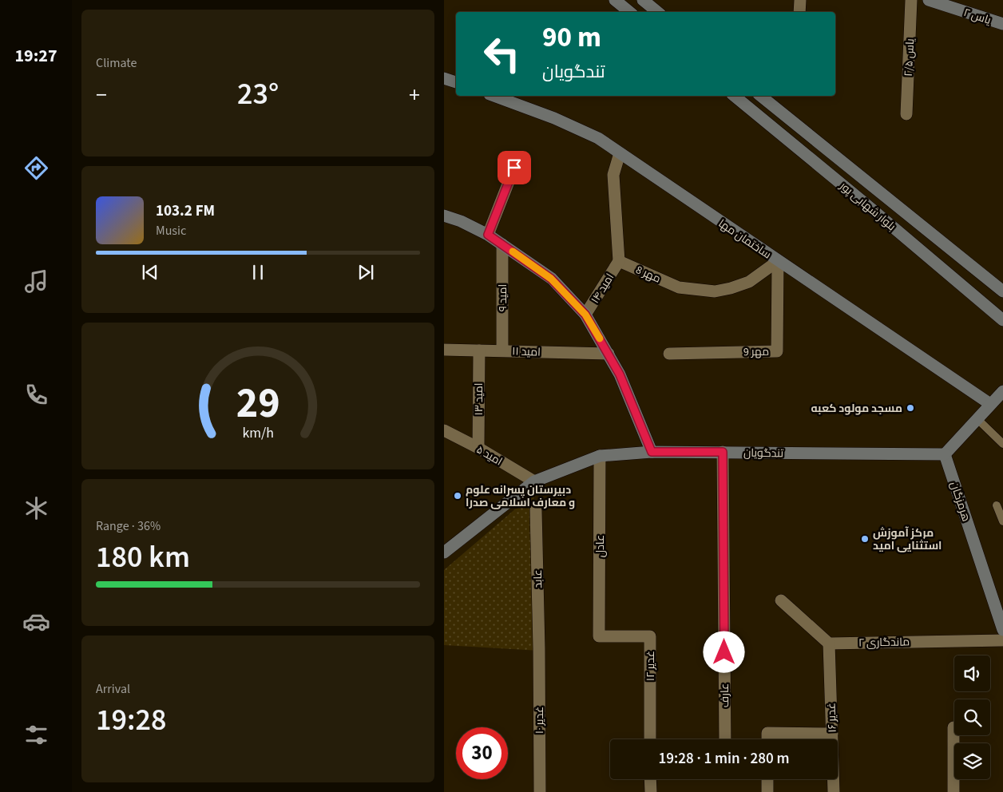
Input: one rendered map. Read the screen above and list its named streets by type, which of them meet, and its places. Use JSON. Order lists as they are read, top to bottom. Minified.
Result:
{"streets":{"street":["یاس ۲","یاس ۲/۵","بلوار شهابی پور","ساختمان مها","مهر 8","امید ۱۴","امید ۹","امید ۱۱","مهر 9","امید ۱۳","تندگویان","امید ۵","هرمزگان","عادل","عابد","ماندگاری ۲","غدیر ۱۲","عارف","غدیر ۱۶","غدیر ۱۰"]},"crossings":[["ساختمان مها","مهر 8"],["ساختمان مها","مهر 9"],["مهر 8","امید ۱۴"],["مهر 8","مهر 9"],["امید ۹","امید ۱۱"],["امید ۱۱","امید ۱۳"],["امید ۱۳","امید ۵"],["تندگویان","امید ۵"],["تندگویان","هرمزگان"],["تندگویان","عادل"],["تندگویان","عارف"],["عادل","غدیر ۱۲"],["عابد","غدیر ۱۰"],["ماندگاری ۲","غدیر ۱۶"]],"places":["مسجد مولود کعبه","دبیرستان پسرانه علوم و معارف اسلامی صدرا","مرکز آموزش استثنایی امید"],"page":{"tabs":"19:27","tile":["Climate",["Range · 36%","180 km"],["Arrival","19:28"]],"turn":["90 m","تندگویان"],"heat":["−","23°","+"],"song":["103.2 FM","Music"],"limit":"30","trip":"19:28 · 1 min · 280 m","gauge":["29","km/h"]}}
